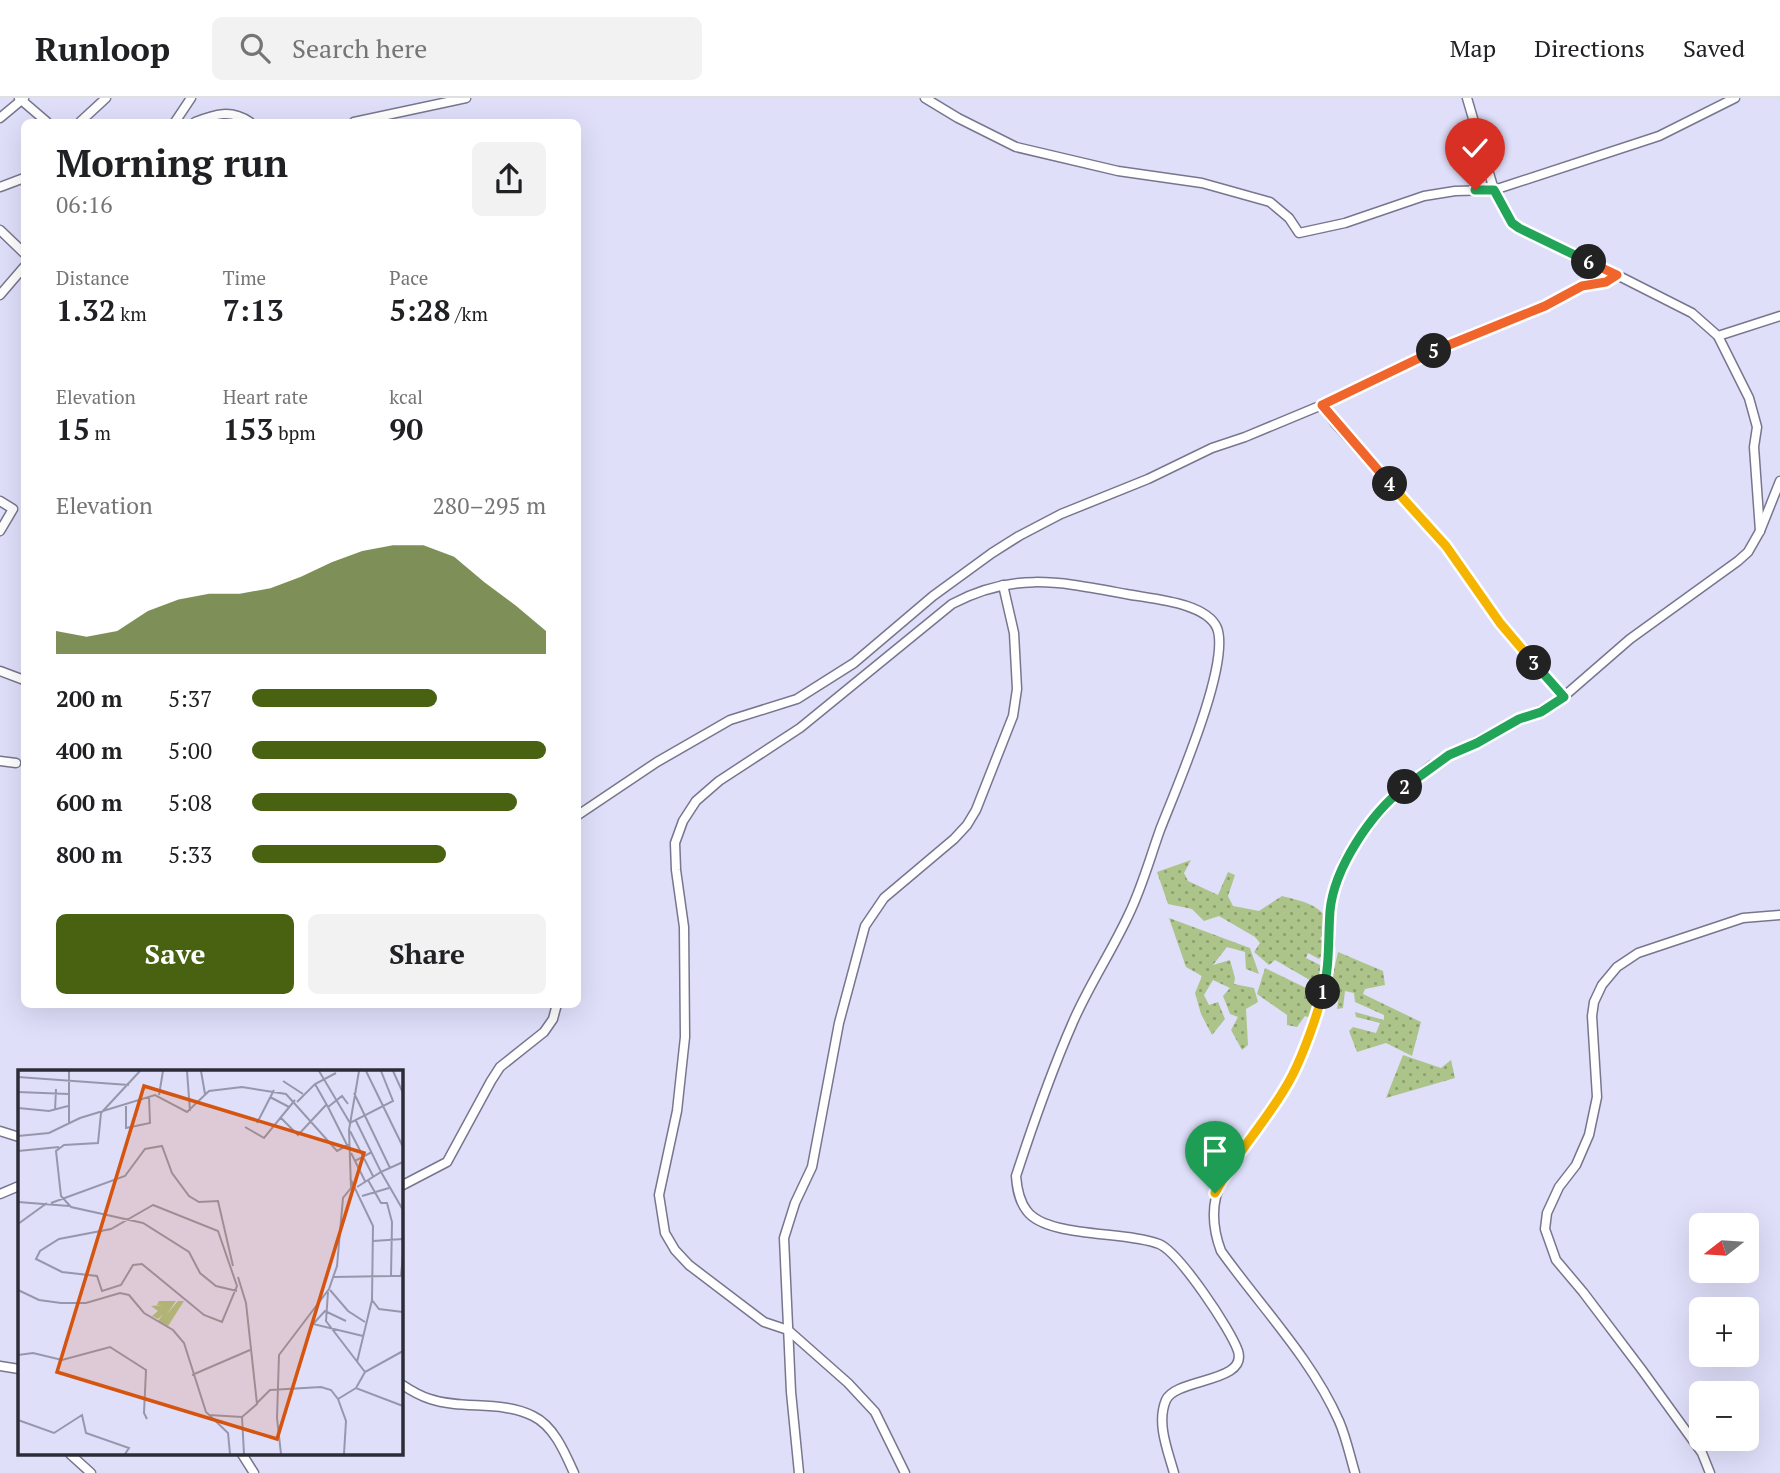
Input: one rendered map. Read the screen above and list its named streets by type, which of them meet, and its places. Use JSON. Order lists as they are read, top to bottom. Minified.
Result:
{"north":"left","page":{"header":"Runloop","search":"Search here","nav":["Map","Directions","Saved"],"heading":["Morning run","06:16"],"stats":[["Distance","1.32 km"],["Time","7:13"],["Pace","5:28 /km"],["Elevation","15 m"],["Heart rate","153 bpm"],["kcal","90"]],"pins":["6","5","4","3","2","1"],"chart":["Elevation","280–295 m"],"list":[{"name":"200 m","note":"5:37"},{"name":"400 m","note":"5:00"},{"name":"600 m","note":"5:08"},{"name":"800 m","note":"5:33"}],"buttons":["Save","Share"],"map_buttons":["+","−"]}}
